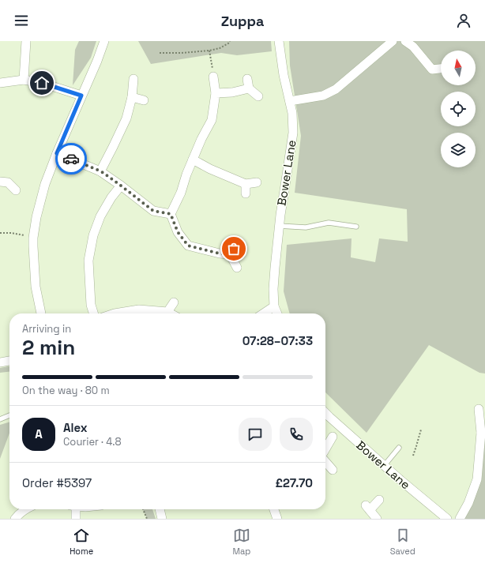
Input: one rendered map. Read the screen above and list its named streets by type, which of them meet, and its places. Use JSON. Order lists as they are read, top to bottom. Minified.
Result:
{"streets":{"street":["Bower Lane"]},"north":"top","page":{"header":"Zuppa","heading":["2 min","Arriving in","07:28–07:33"],"panel":["Alex","Courier · 4.8","Order #5397","£27.70"],"bar":"On the way · 80 m","round":"A","tabs":["Home","Map","Saved"]}}
